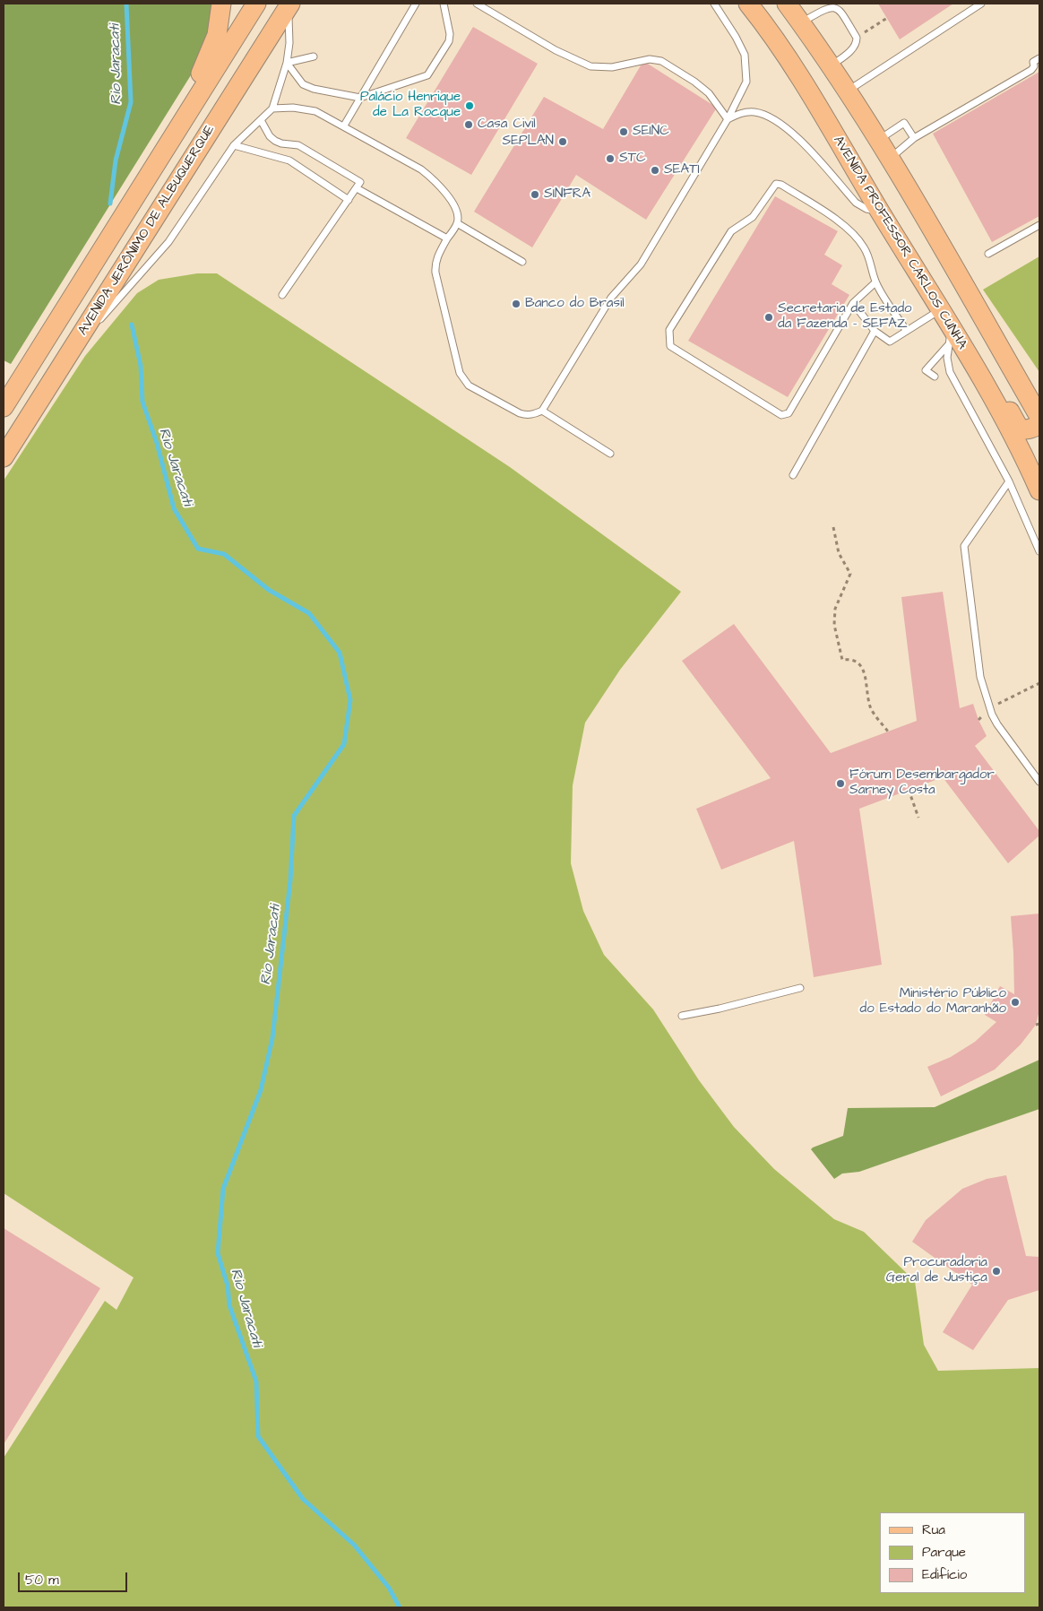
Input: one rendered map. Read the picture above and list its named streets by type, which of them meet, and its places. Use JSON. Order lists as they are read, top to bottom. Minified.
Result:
{"streets":{"main road":["AVENIDA JERÔNIMO DE ALBUQUERQUE","AVENIDA PROFESSOR CARLOS CUNHA"]},"water":["Rio Jaracati"],"places":["Palácio Henrique de La Rocque","Casa Civil","SEINC","SEPLAN","STC","SEATI","SINFRA","Banco do Brasil","Secretaria de Estado da Fazenda - SEFAZ","Fórum Desembargador Sarney Costa","Ministério Público do Estado do Maranhão","Procuradoria Geral de Justiça"],"legend":["Rua","Parque","Edifício"],"scale_bar":"50 m"}
